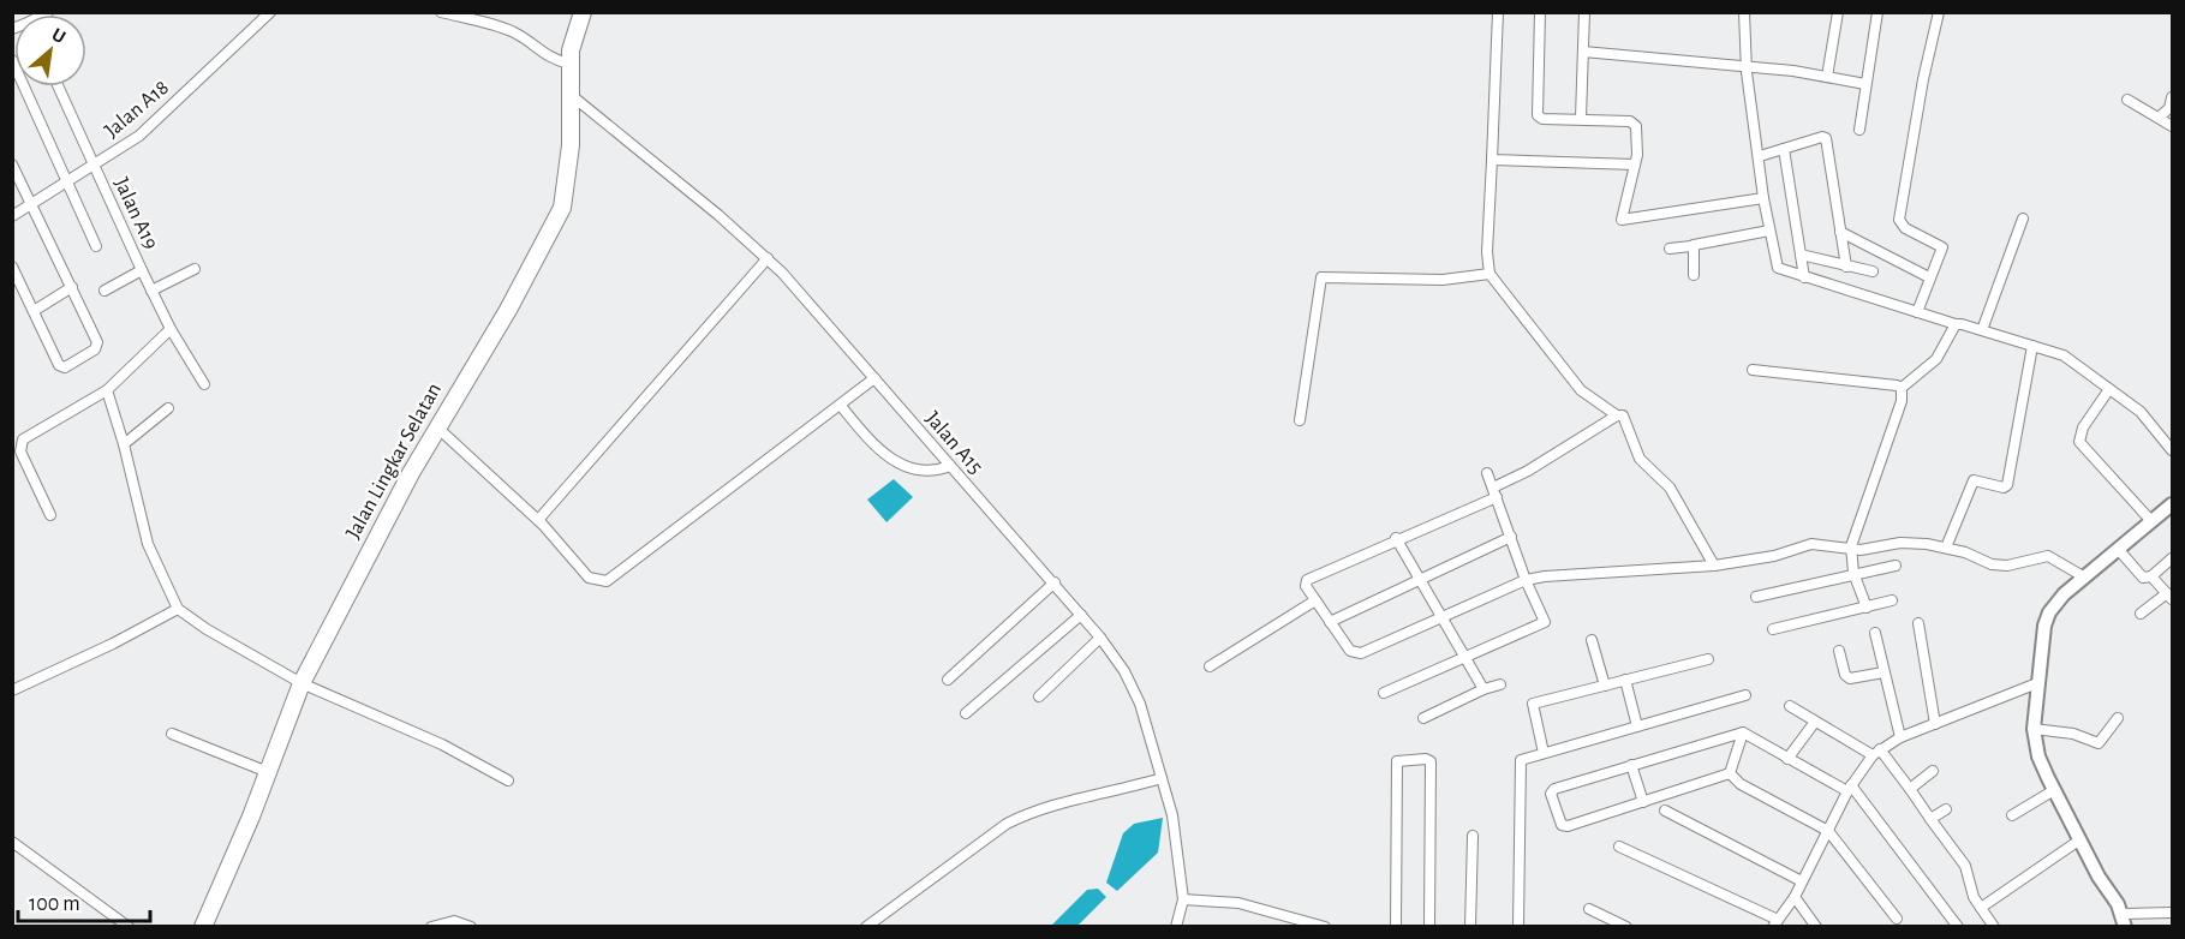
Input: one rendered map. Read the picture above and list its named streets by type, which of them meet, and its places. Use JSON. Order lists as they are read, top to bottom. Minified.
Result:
{"streets":{"highway":["Jalan Lingkar Selatan"],"street":["Jalan A18","Jalan A19","Jalan A15"]},"crossings":[["Jalan A18","Jalan A19"],["Jalan A15","Jalan Lingkar Selatan"]],"scale_bar":"100 m","north":"top right"}
